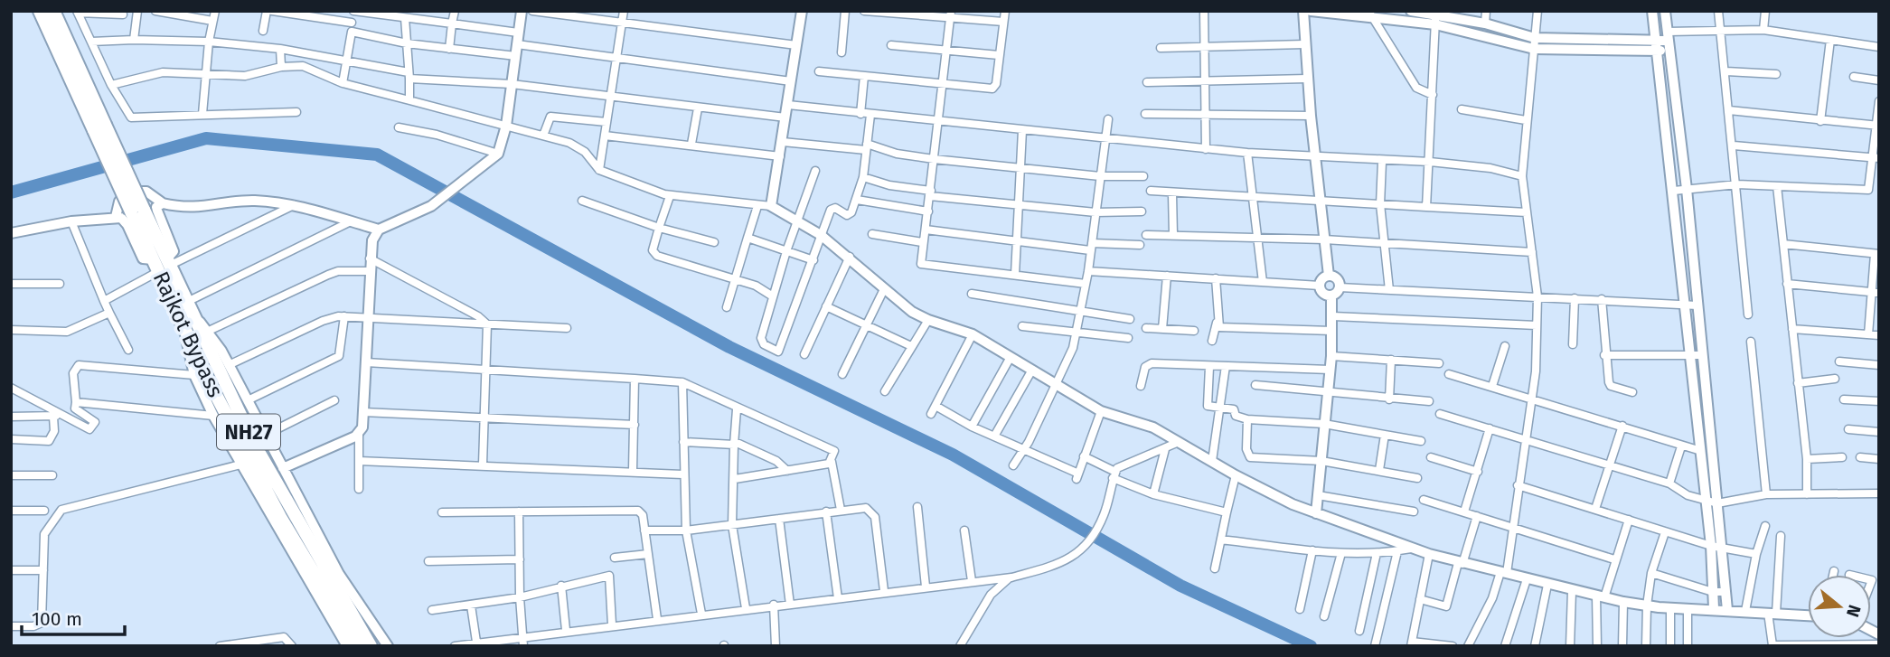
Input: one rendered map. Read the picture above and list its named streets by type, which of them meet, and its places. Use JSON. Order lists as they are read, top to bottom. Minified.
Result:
{"streets":{"highway":["Rajkot Bypass","NH27"]},"scale_bar":"100 m","north":"right"}
